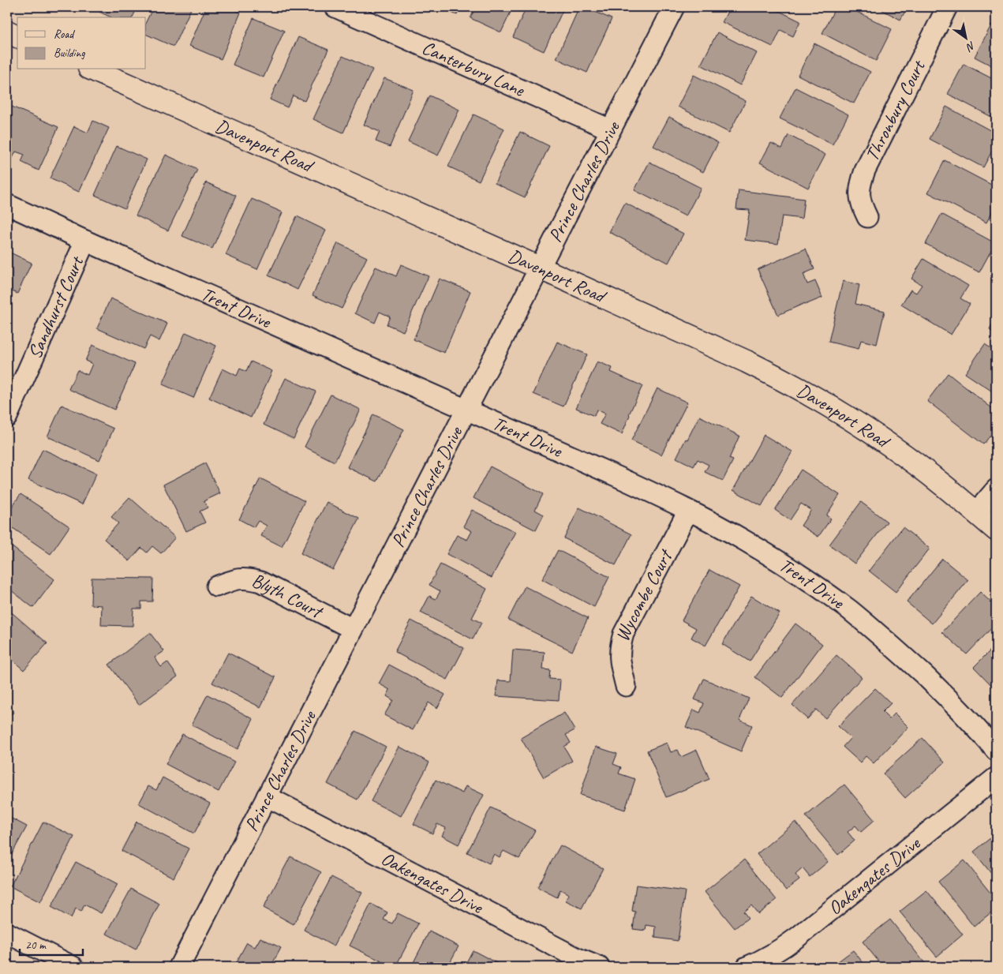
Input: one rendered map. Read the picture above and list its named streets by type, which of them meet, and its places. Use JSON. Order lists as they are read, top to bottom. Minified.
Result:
{"streets":{"street":["Canterbury Lane","Thronbury Court","Davenport Road","Prince Charles Drive","Sandhurst Court","Trent Drive","Wycombe Court","Blyth Court","Oakengates Drive"]},"crossings":[["Canterbury Lane","Prince Charles Drive"],["Davenport Road","Prince Charles Drive"],["Prince Charles Drive","Trent Drive"],["Prince Charles Drive","Blyth Court"],["Prince Charles Drive","Oakengates Drive"],["Sandhurst Court","Trent Drive"],["Trent Drive","Wycombe Court"]],"legend":["Road","Building"],"scale_bar":"20 m","north":"bottom right"}
